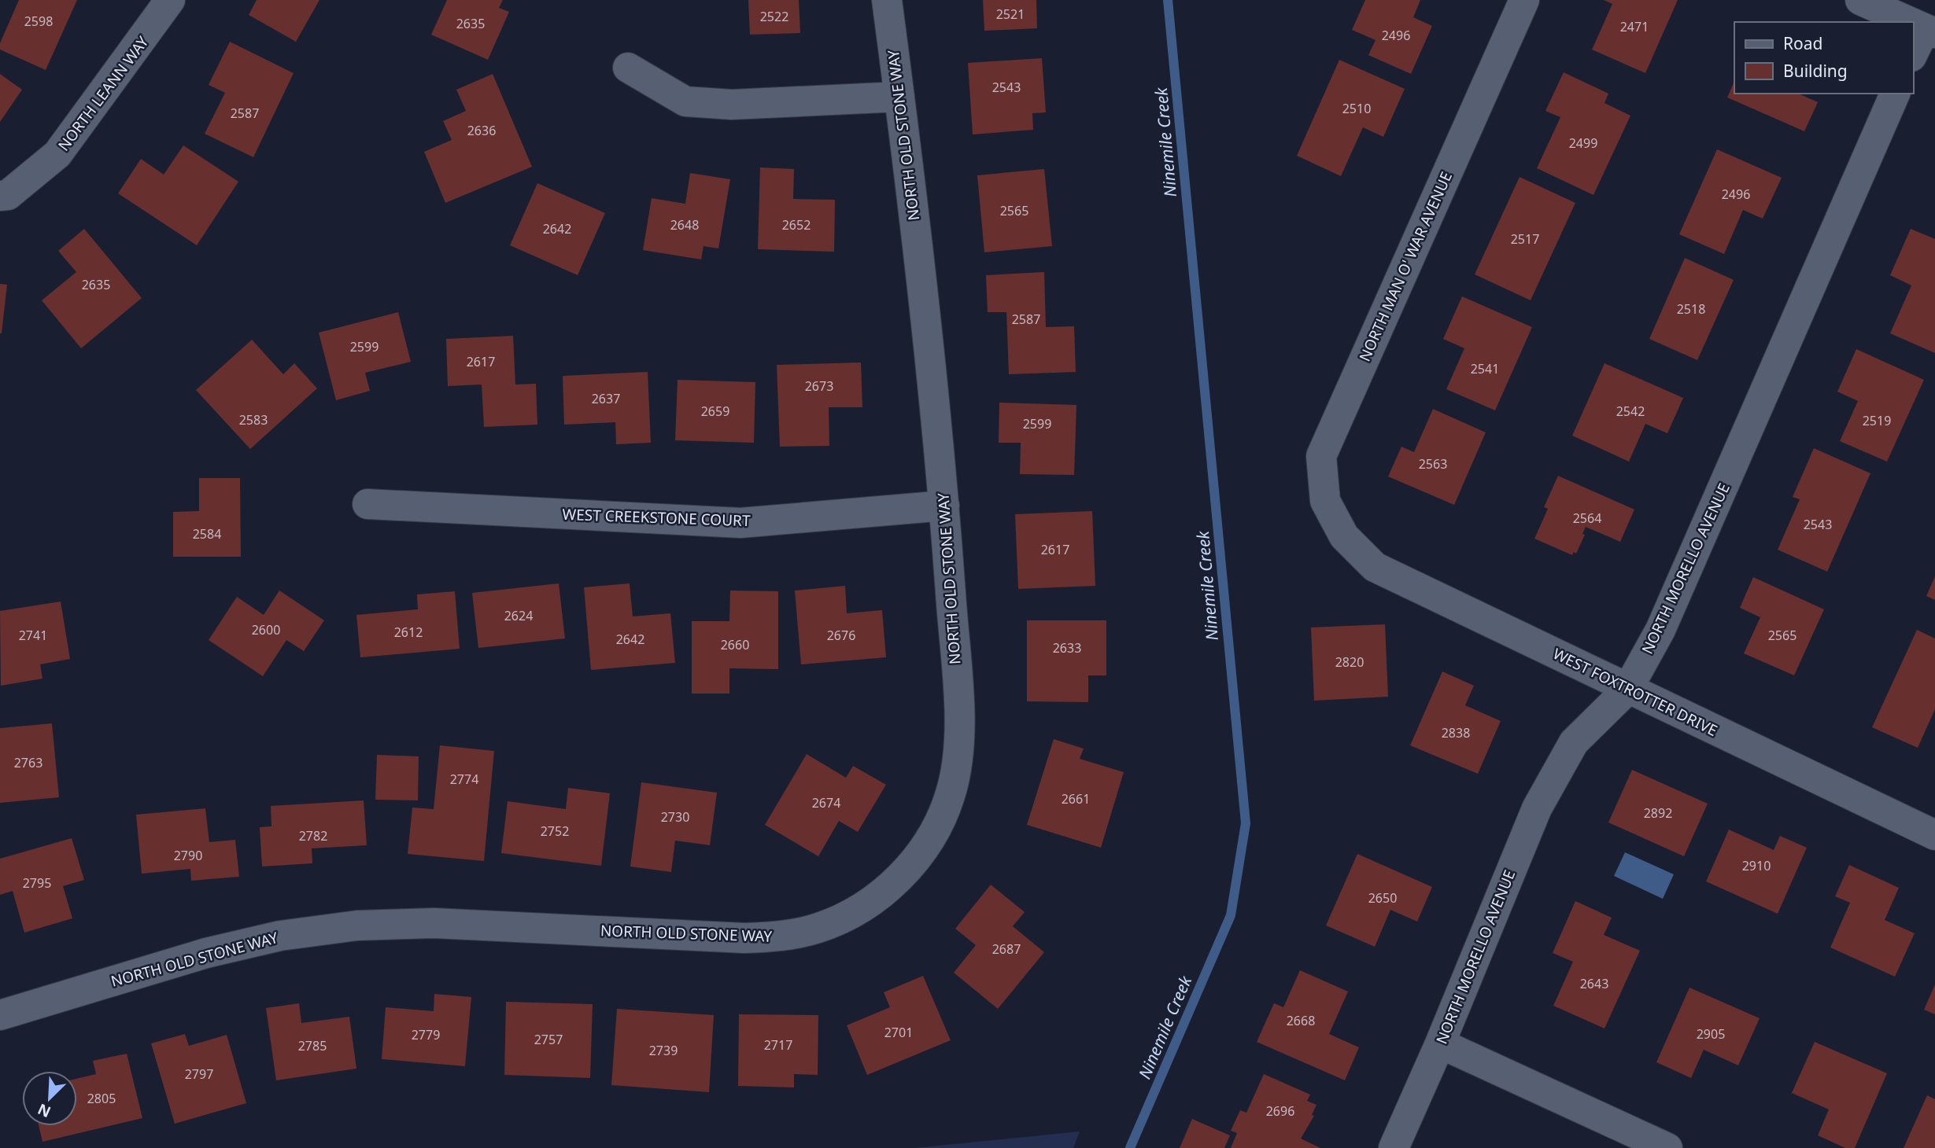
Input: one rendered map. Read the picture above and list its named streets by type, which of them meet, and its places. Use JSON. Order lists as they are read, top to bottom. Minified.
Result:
{"streets":{"street":["NORTH LEANN WAY","NORTH OLD STONE WAY","NORTH MAN O' WAR AVENUE","WEST CREEKSTONE COURT","NORTH MORELLO AVENUE","WEST FOXTROTTER DRIVE"]},"crossings":[["NORTH OLD STONE WAY","WEST CREEKSTONE COURT"],["NORTH MAN O' WAR AVENUE","WEST FOXTROTTER DRIVE"],["NORTH MORELLO AVENUE","WEST FOXTROTTER DRIVE"]],"water":["Ninemile Creek"],"house_numbers":["2521","2522","2598","2635","2471","2496","2543","2510","2587","2636","2499","2496","2565","2648","2652","2642","2517","2635","2518","2587","2599","2617","2541","2673","2637","2659","2542","2583","2519","2599","2563","2564","2543","2584","2617","2624","2600","2612","2741","2676","2565","2642","2660","2633","2820","2838","2763","2774","2661","2674","2892","2730","2752","2782","2790","2910","2795","2650","2687","2643","2668","2701","2905","2779","2757","2717","2785","2739","2797","2805","2696"],"legend":["Road","Building"],"north":"bottom left"}
